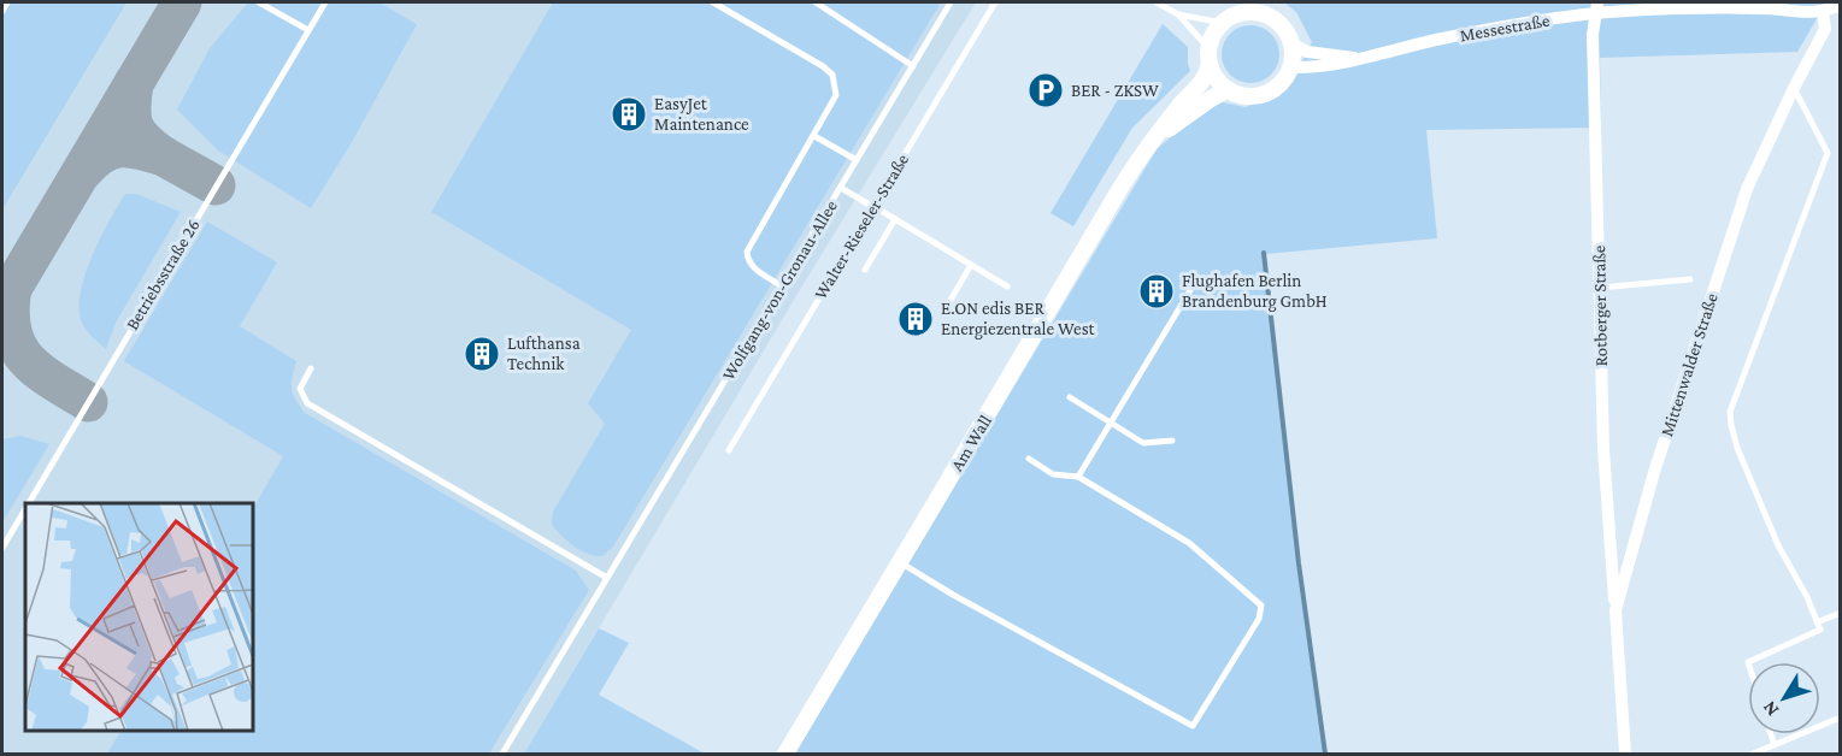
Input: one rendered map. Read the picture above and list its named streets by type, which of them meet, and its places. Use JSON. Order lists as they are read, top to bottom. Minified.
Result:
{"streets":{"street":["Messestraße","Rotberger Straße","Mittenwalder Straße","Am Wall"],"lane":["Walter-Rieseler-Straße","Betriebsstraße 26","Wolfgang-von-Gronau-Allee"]},"crossings":[["Messestraße","Rotberger Straße"],["Messestraße","Mittenwalder Straße"],["Messestraße","Am Wall"],["Rotberger Straße","Mittenwalder Straße"]],"places":{"parking":["BER - ZKSW"],"building":["EasyJet Maintenance","Flughafen Berlin Brandenburg GmbH","E.ON edis BER Energiezentrale West","Lufthansa Technik"]},"north":"bottom left"}
